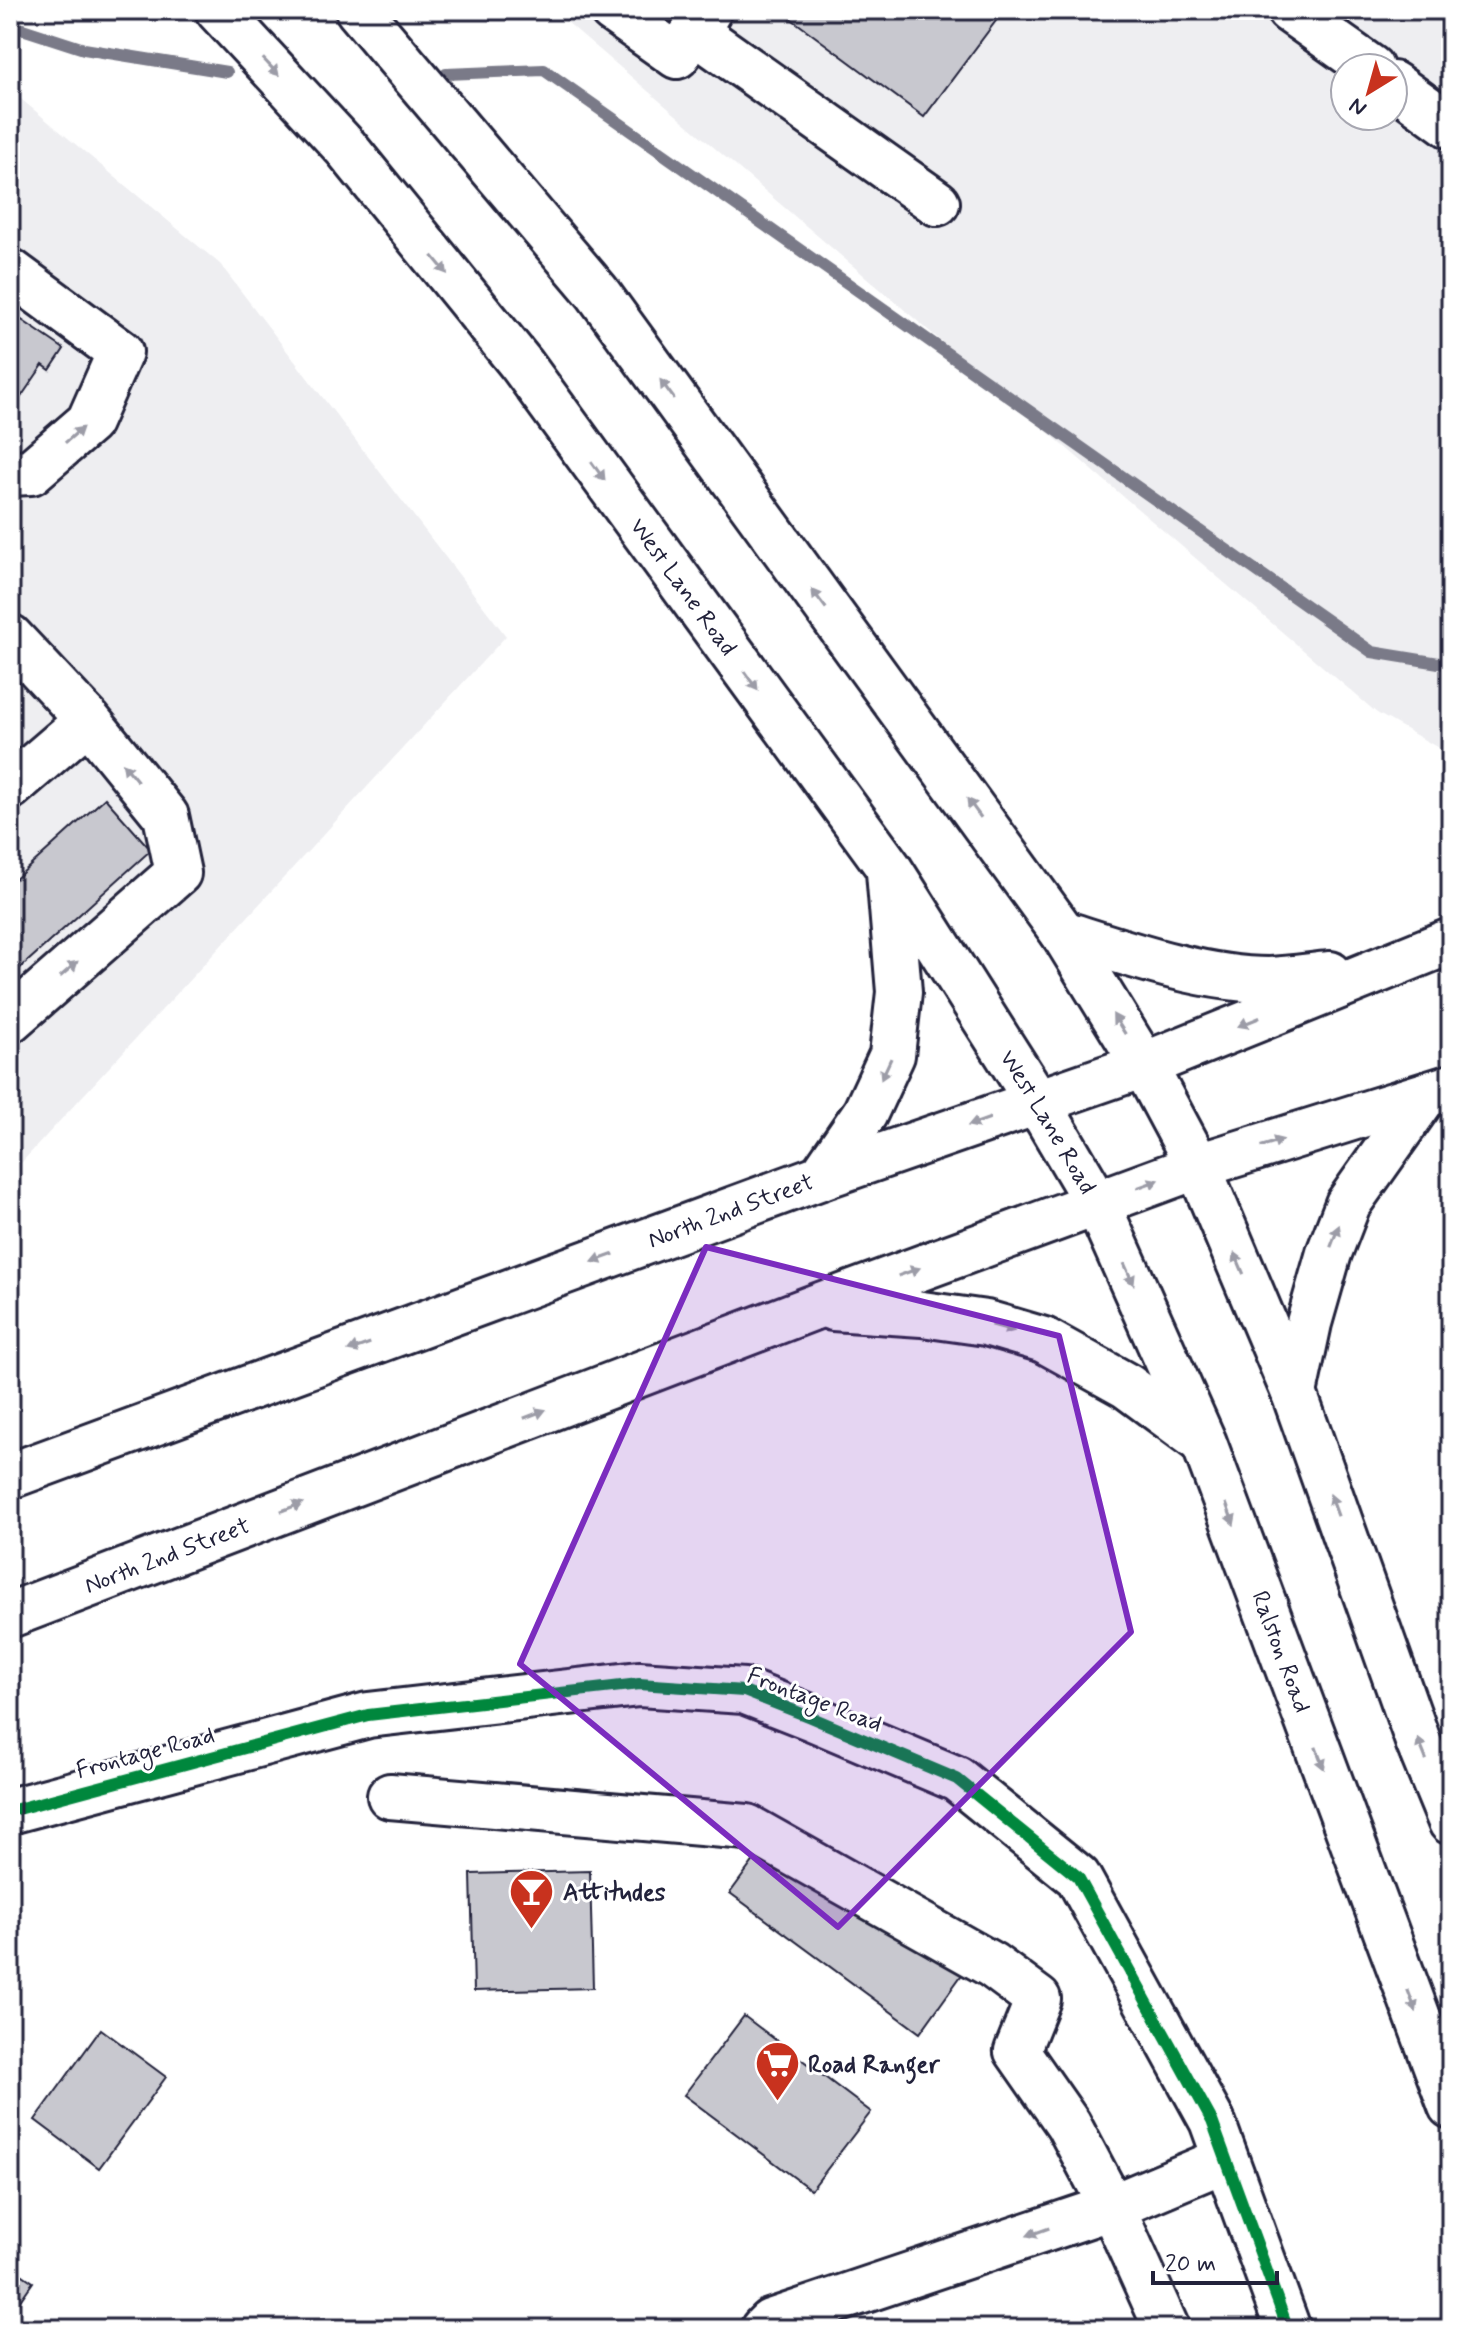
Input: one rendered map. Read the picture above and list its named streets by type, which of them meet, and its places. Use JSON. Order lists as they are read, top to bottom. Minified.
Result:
{"streets":{"main road":["West Lane Road","North 2nd Street","Ralston Road","Frontage Road"]},"crossings":[["West Lane Road","North 2nd Street"],["West Lane Road","Ralston Road"],["North 2nd Street","Ralston Road"]],"places":{"bar":["Attitudes"],"supermarket":["Road Ranger"]},"scale_bar":"20 m","north":"bottom left"}
